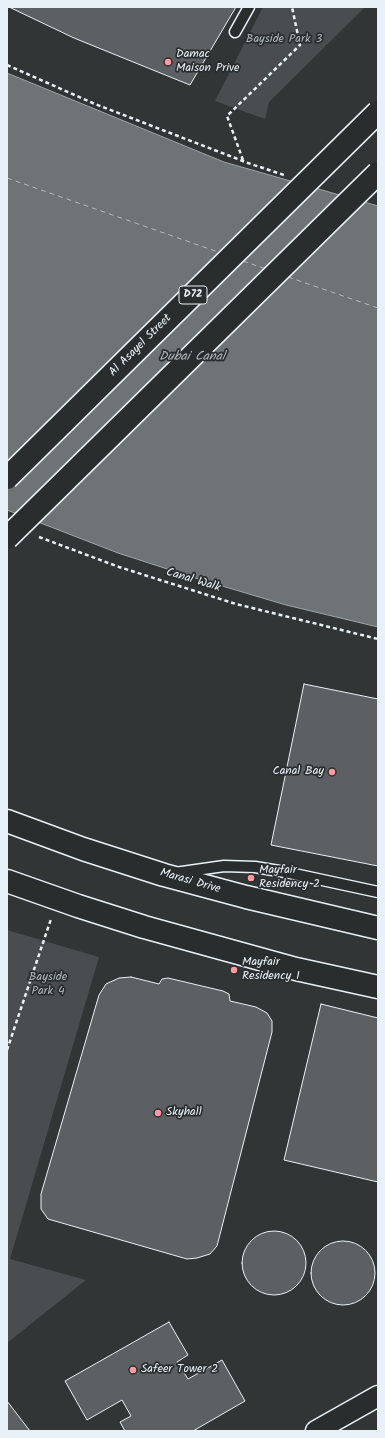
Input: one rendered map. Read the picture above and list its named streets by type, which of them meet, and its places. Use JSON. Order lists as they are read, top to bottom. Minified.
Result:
{"streets":{"main road":["D72","Al Asayel Street","Marasi Drive"],"path":["Canal Walk"]},"water":["Dubai Canal"],"parks":["Bayside Park 3","Bayside Park 4"],"places":["Damac Maison Prive","Canal Bay","Mayfair Residency 2","Mayfair Residency 1","Skyhall","Safeer Tower 2"]}
